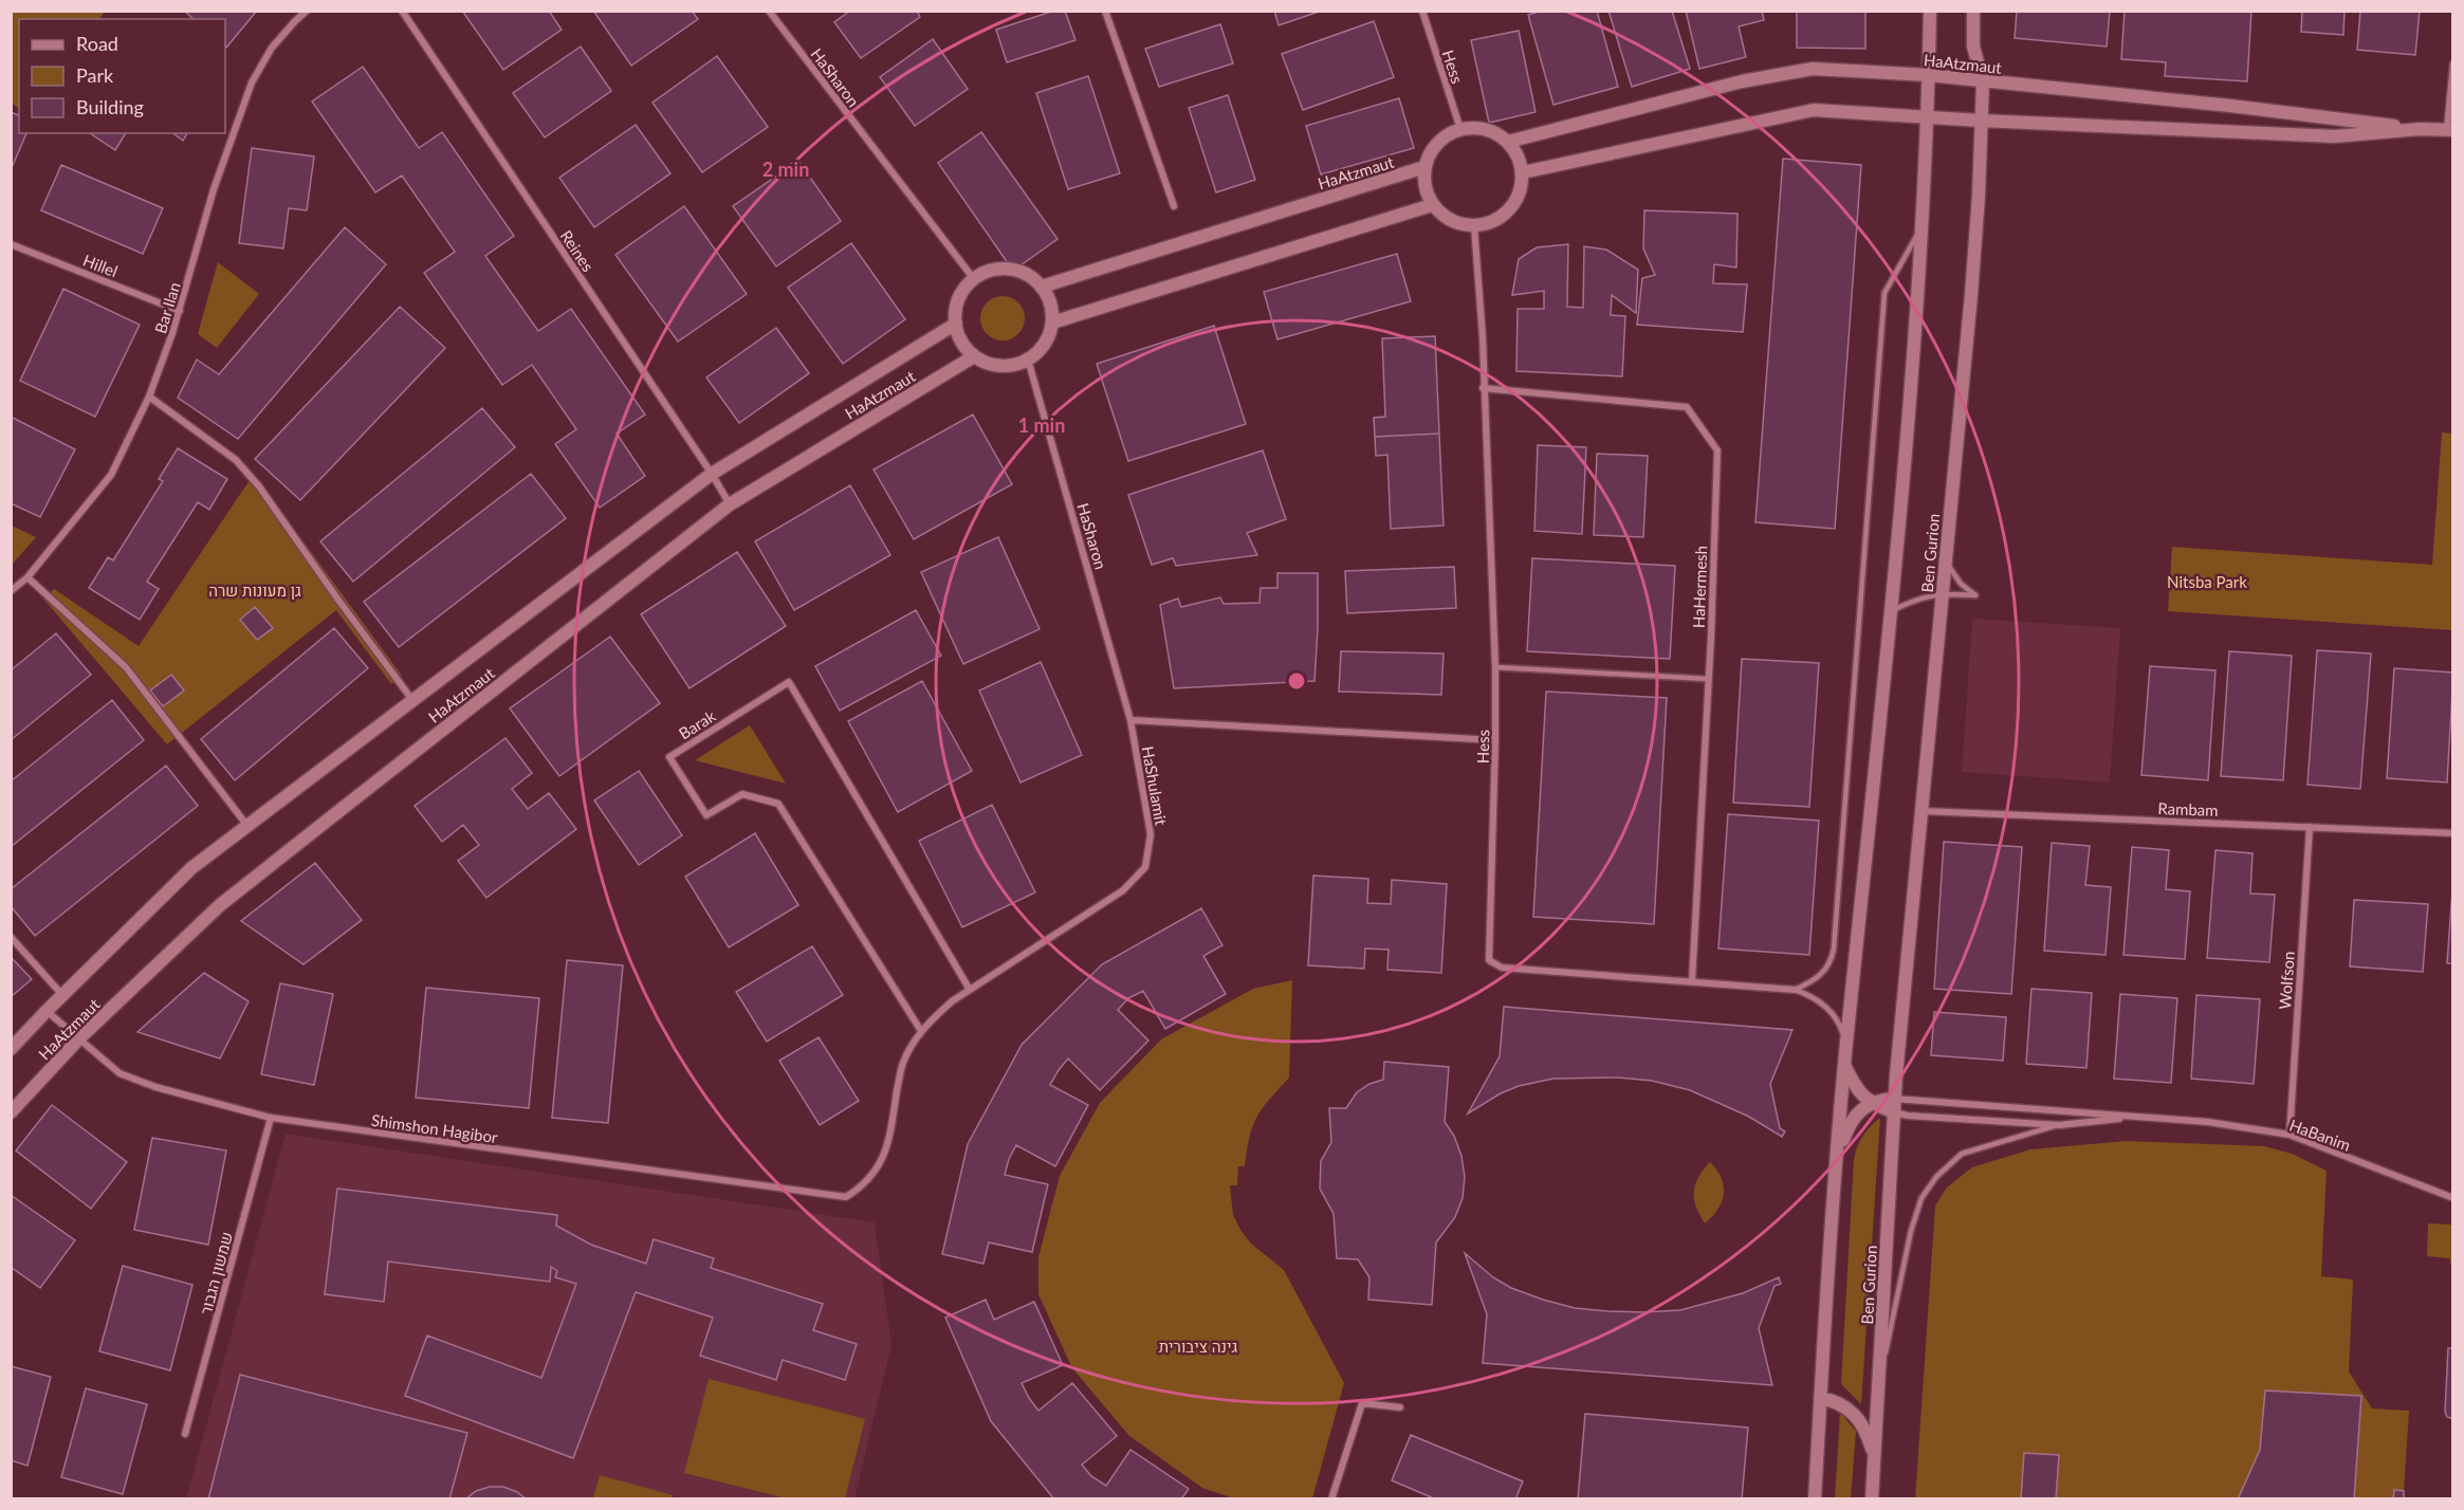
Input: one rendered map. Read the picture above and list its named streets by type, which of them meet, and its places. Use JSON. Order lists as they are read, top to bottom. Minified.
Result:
{"streets":{"street":["HaAtzmaut","Hess","HaSharon","Reines","Hillel","Bar Ilan","Ben Gurion","HaHermesh","Barak","HaShulamit","Rambam","Wolfson","Shimshon Hagibor","HaBanim","שמשון הגבור"]},"crossings":[["HaAtzmaut","Hess"],["HaAtzmaut","HaSharon"],["HaAtzmaut","Reines"],["HaAtzmaut","Ben Gurion"],["HaAtzmaut","Shimshon Hagibor"],["Hess","HaHermesh"],["Hess","HaShulamit"],["HaSharon","HaShulamit"],["Hillel","Bar Ilan"],["Ben Gurion","Rambam"],["Ben Gurion","HaBanim"],["Barak","HaShulamit"],["HaShulamit","Shimshon Hagibor"],["Rambam","Wolfson"],["Wolfson","HaBanim"],["Shimshon Hagibor","שמשון הגבור"]],"parks":["Nitsba Park","גן מעונות שרה","גינה ציבורית"],"legend":["Road","Park","Building"],"rings":["2 min","1 min"]}
